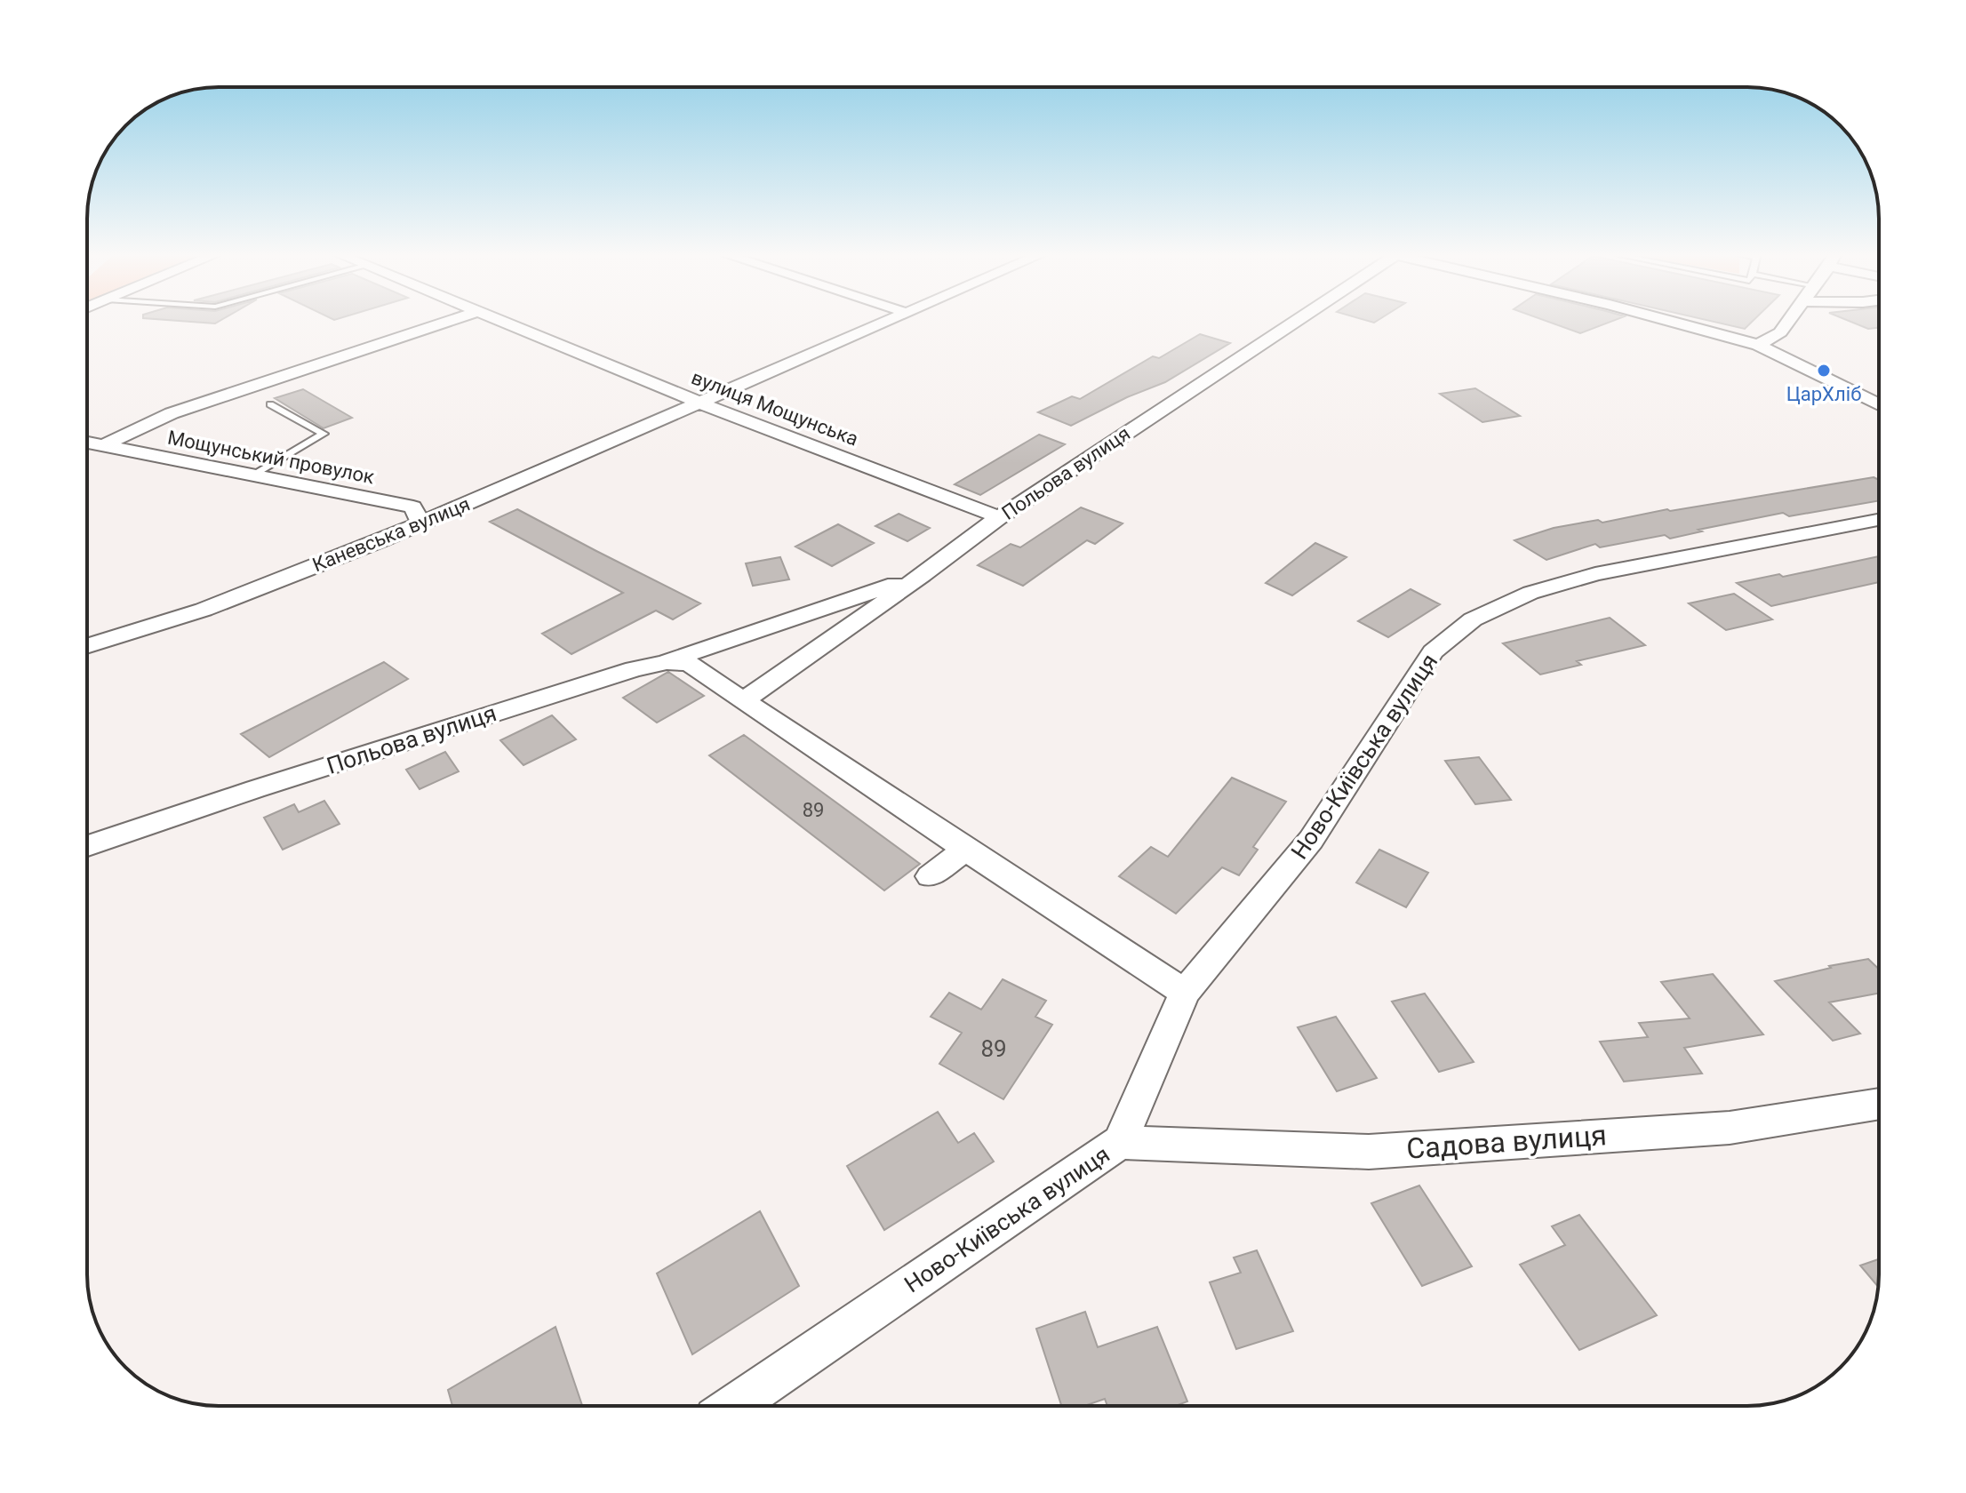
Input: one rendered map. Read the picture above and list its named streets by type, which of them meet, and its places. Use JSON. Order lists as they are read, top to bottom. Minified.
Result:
{"streets":{"street":["вулиця Мощунська","Мощунський провулок","Польова вулиця","Каневська вулиця","Ново-Київська вулиця","Садова вулиця"]},"crossings":[["вулиця Мощунська","Польова вулиця"],["вулиця Мощунська","Каневська вулиця"],["Мощунський провулок","Каневська вулиця"],["Польова вулиця","Ново-Київська вулиця"],["Ново-Київська вулиця","Садова вулиця"]],"places":["ЦарХліб"],"house_numbers":["89","89"]}
